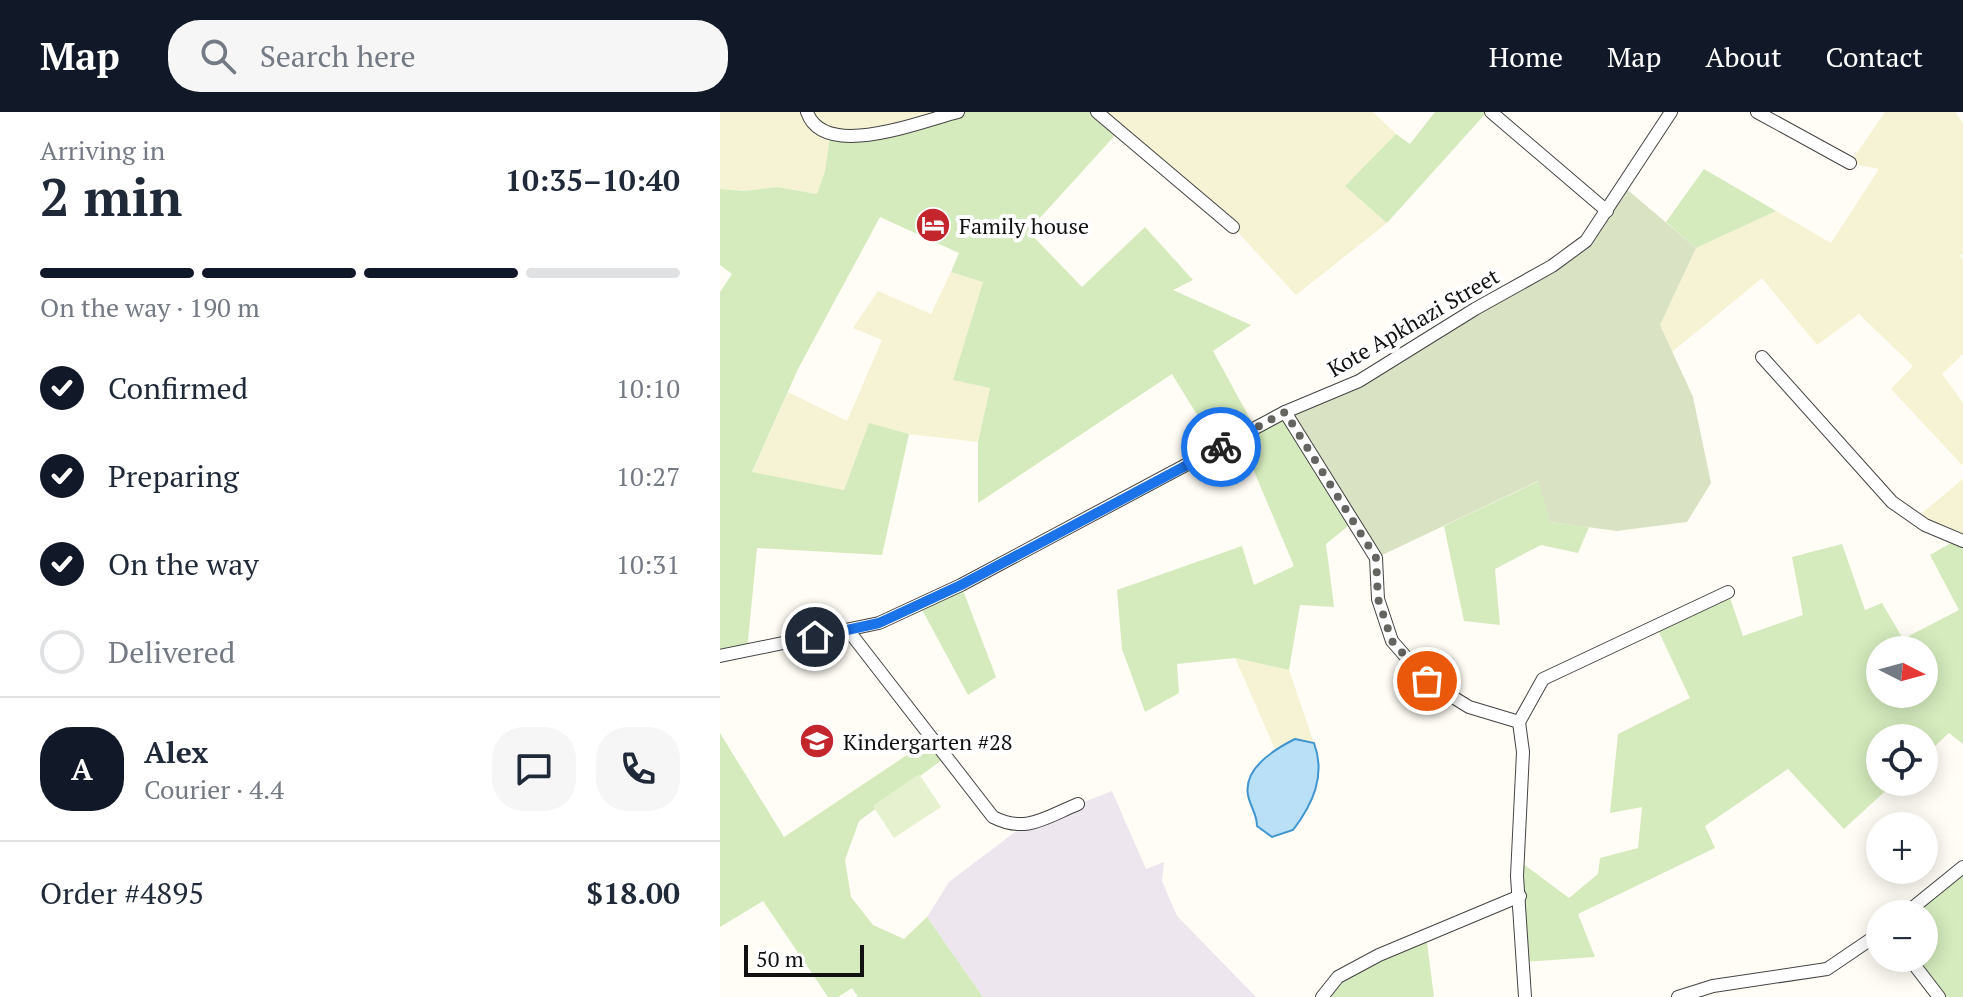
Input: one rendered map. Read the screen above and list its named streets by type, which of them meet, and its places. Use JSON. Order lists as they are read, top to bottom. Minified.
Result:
{"streets":{"street":["Kote Apkhazi Street"]},"places":{"hotel":["Family house"],"school or university":["Kindergarten #28"]},"scale_bar":"50 m","north":"right","page":{"header":"Map","search":"Search here","nav":["Home","Map","About","Contact"],"heading":["2 min","Arriving in","10:35–10:40"],"panel":["Alex","Courier · 4.4","Order #4895","$18.00"],"bar":"On the way · 190 m","list":[["Confirmed","10:10"],["Preparing","10:27"],["On the way","10:31"],"Delivered"],"map_buttons":["+","−"],"round":"A","scale":"50 m"}}
